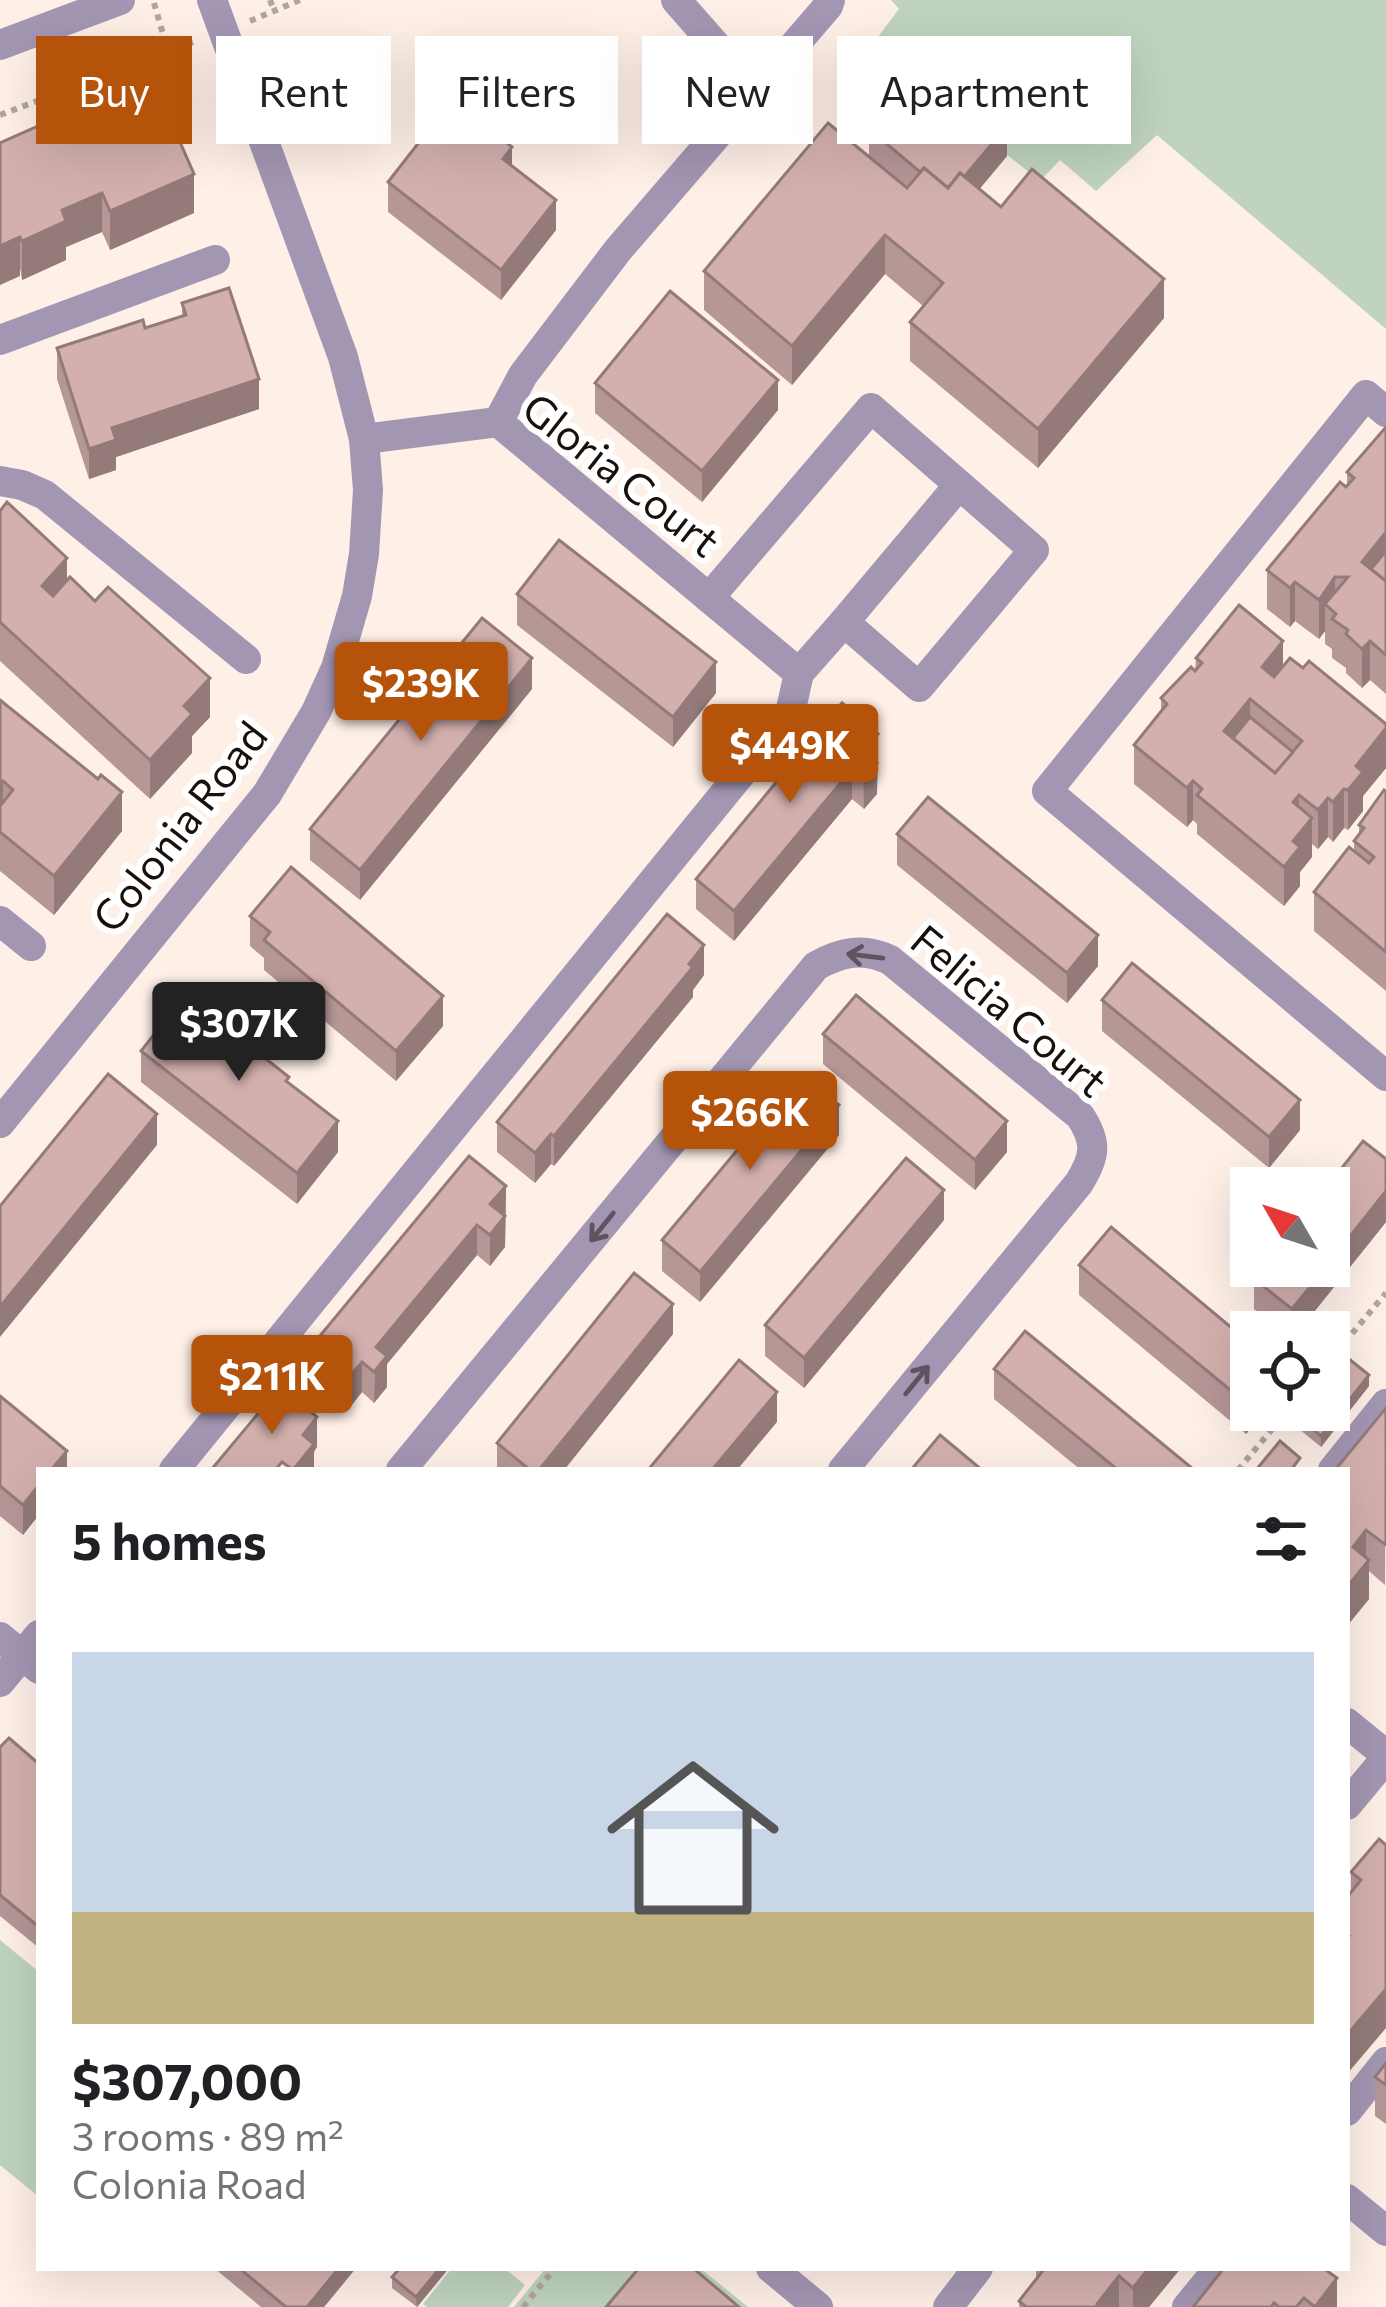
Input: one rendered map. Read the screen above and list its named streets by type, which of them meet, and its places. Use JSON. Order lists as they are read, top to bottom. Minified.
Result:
{"streets":{"street":["Gloria Court","Colonia Road","Felicia Court"]},"crossings":[["Gloria Court","Colonia Road"]],"north":"top left","page":{"chip":["Buy","Rent","Filters","New","Apartment"],"price":["$239K","$449K","$307K","$266K","$211K"],"heading":"5 homes","list":[{"name":"$307,000","note":"3 rooms · 89 m² · Colonia Road"}]}}
